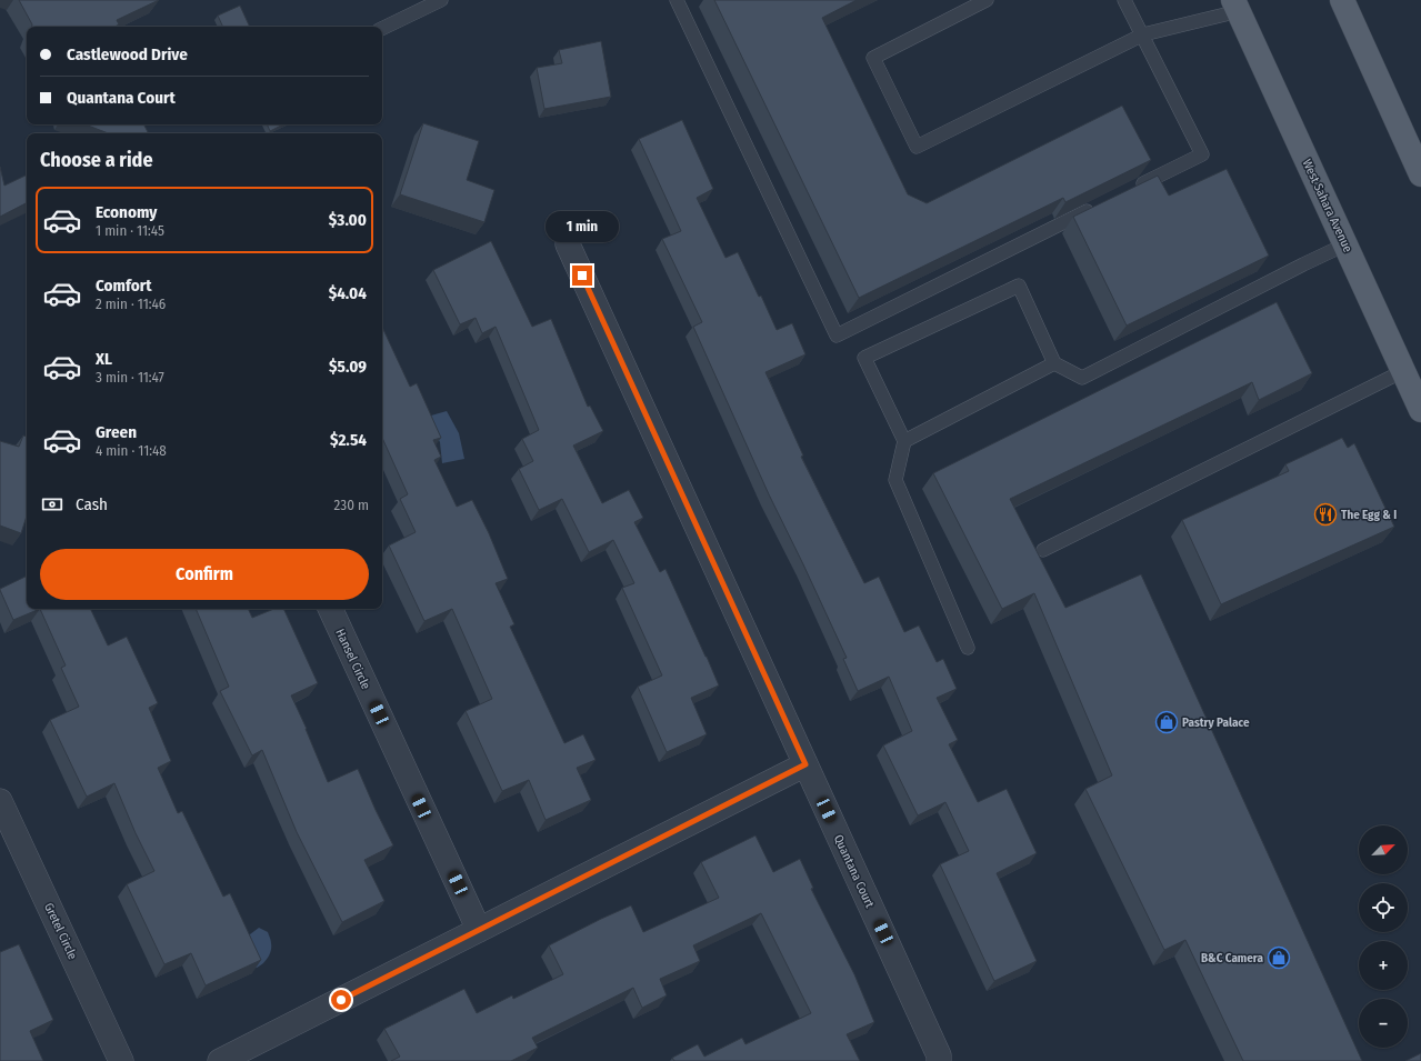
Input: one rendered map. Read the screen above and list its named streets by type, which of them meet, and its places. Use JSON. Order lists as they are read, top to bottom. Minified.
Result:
{"streets":{"main road":["West Sahara Avenue"],"street":["Hansel Circle","Quantana Court","Gretel Circle"]},"places":{"restaurant":["The Egg & I"],"shop":["Pastry Palace","B&C Camera"]},"north":"top right","page":{"banner":["Castlewood Drive","Quantana Court"],"heading":"Choose a ride","list":[{"name":"Economy","note":"1 min · 11:45","value":"$3.00"},{"name":"Comfort","note":"2 min · 11:46","value":"$4.04"},{"name":"XL","note":"3 min · 11:47","value":"$5.09"},{"name":"Green","note":"4 min · 11:48","value":"$2.54"}],"bubble":"1 min","pay":["Cash","230 m"],"buttons":"Confirm","map_buttons":["+","−"]}}
